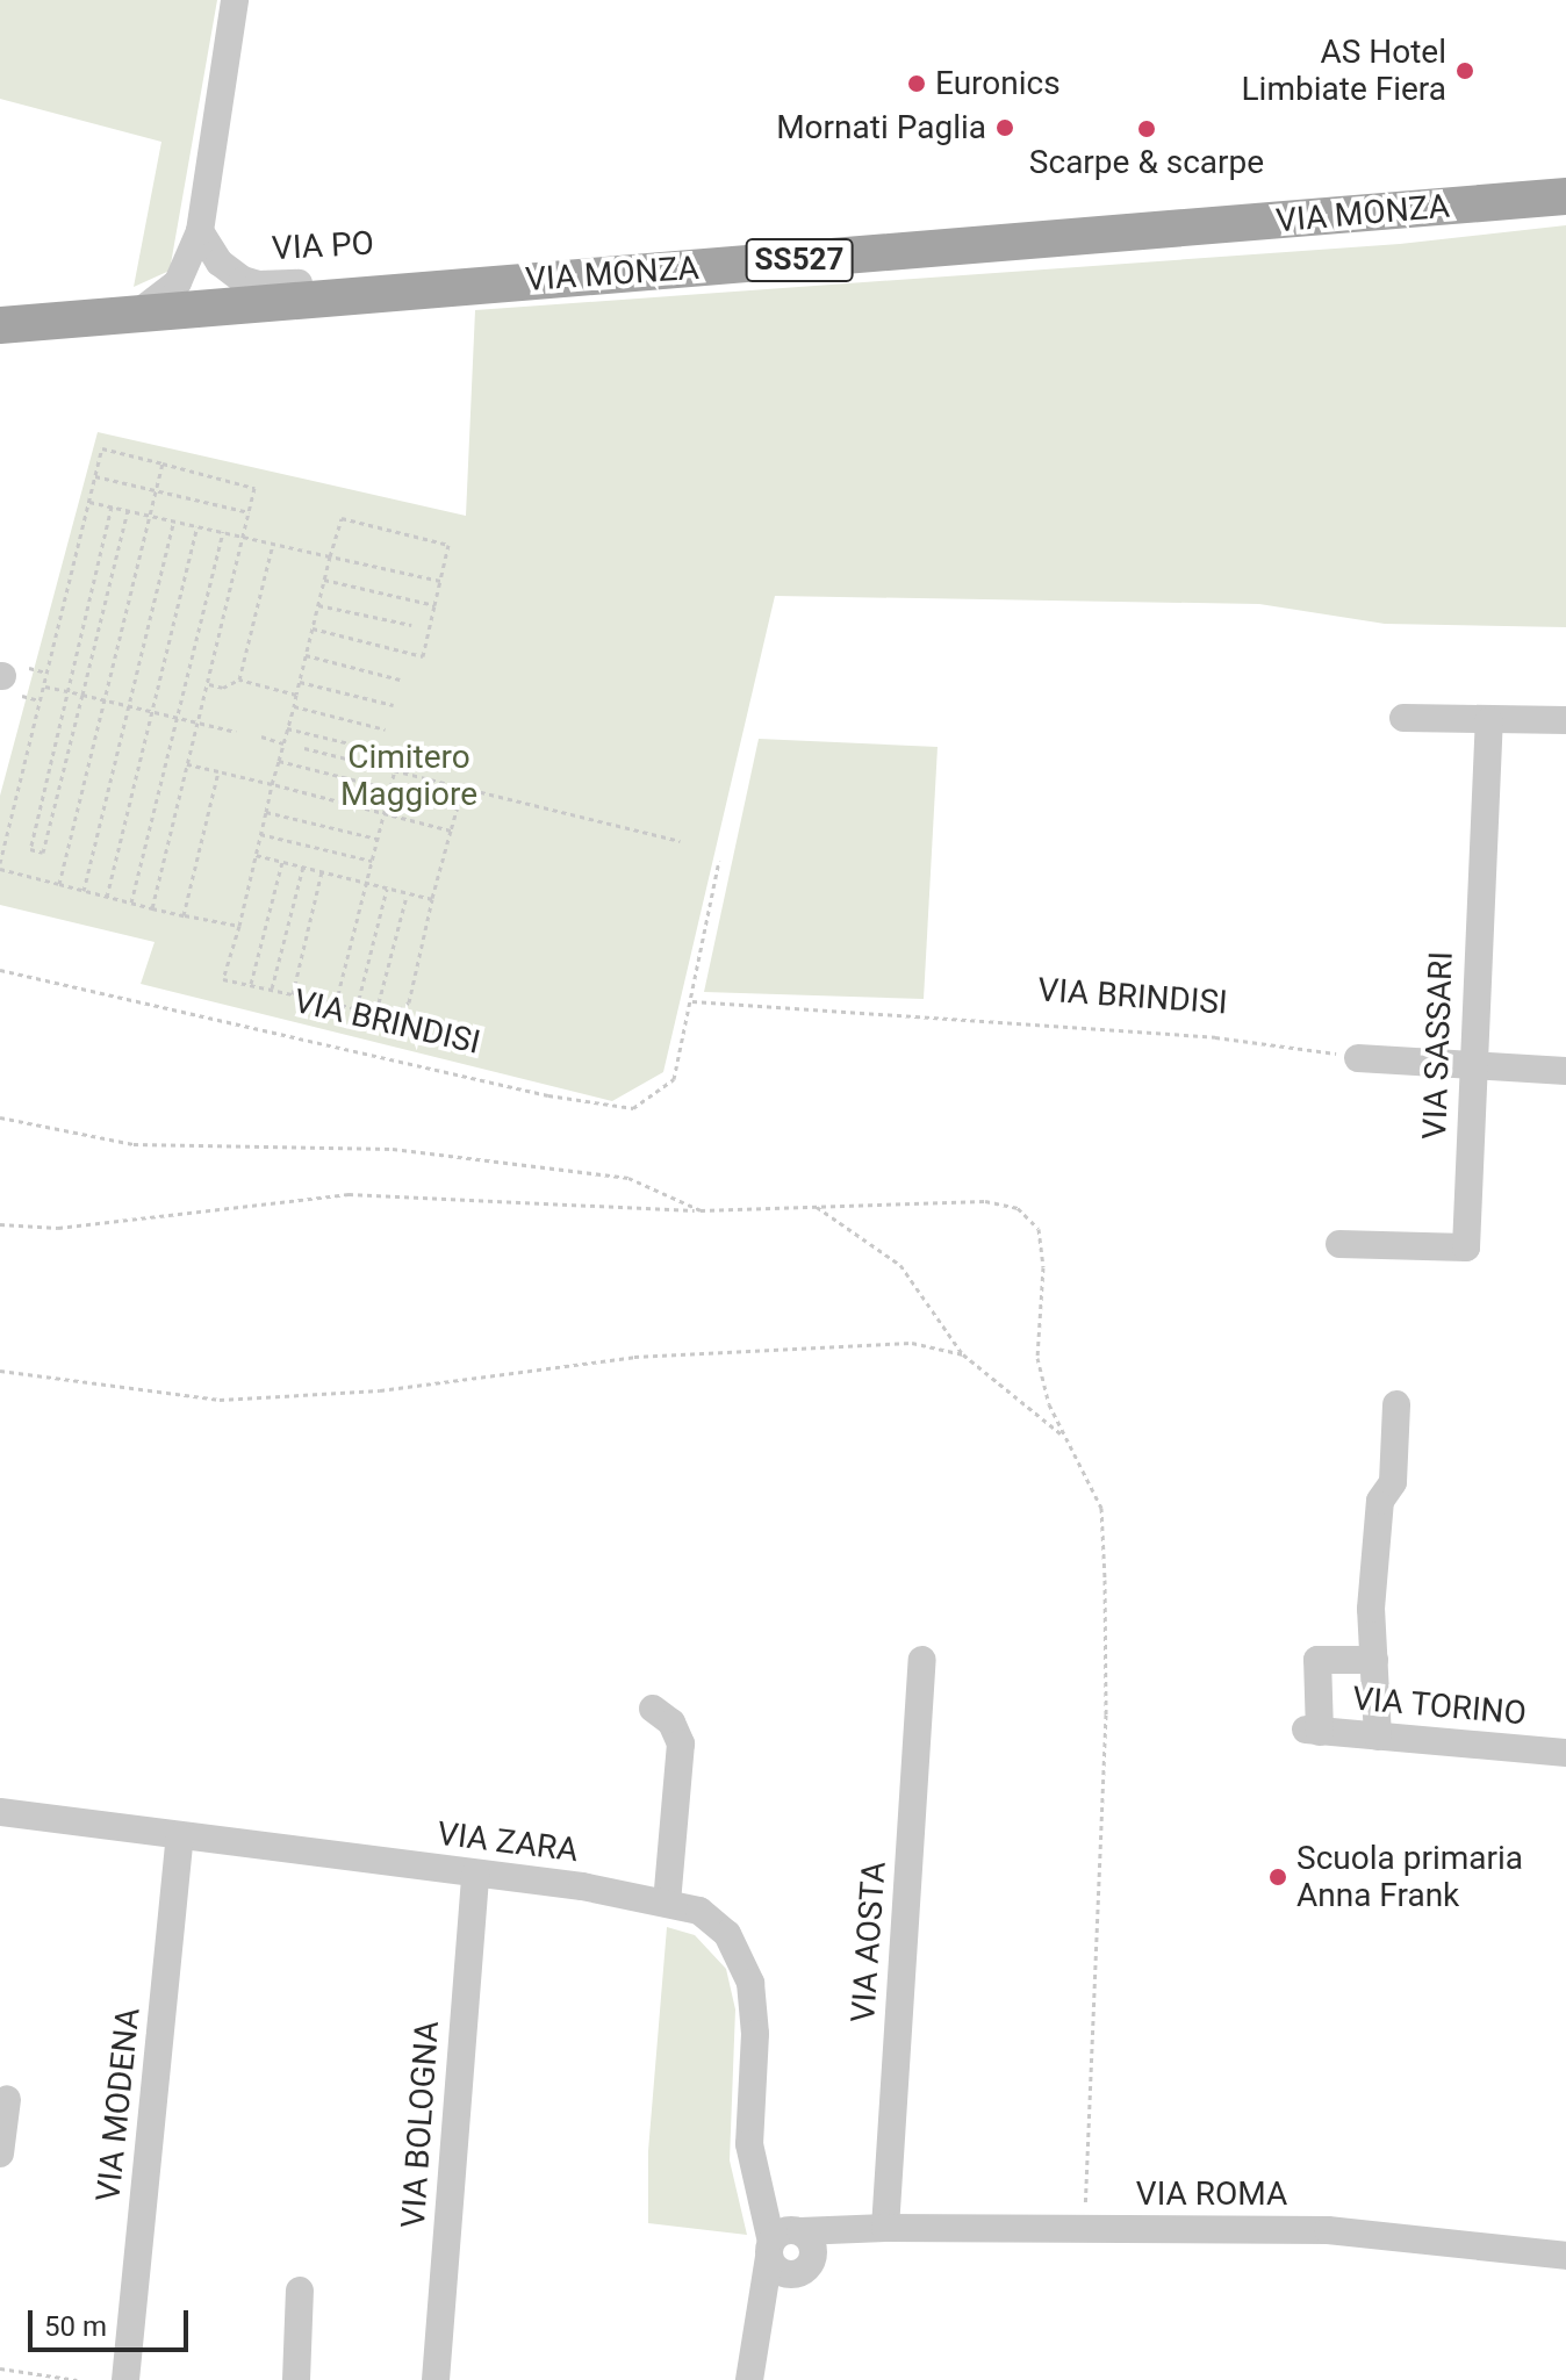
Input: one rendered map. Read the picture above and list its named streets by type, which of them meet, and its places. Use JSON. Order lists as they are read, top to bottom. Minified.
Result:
{"streets":{"main road":["VIA MONZA","SS527"],"street":["VIA PO","VIA SASSARI","VIA TORINO","VIA ZARA","VIA AOSTA","VIA MODENA","VIA BOLOGNA","VIA ROMA"],"path":["VIA BRINDISI"]},"crossings":[["VIA MONZA","VIA PO"],["VIA MONZA","SS527"],["VIA ZARA","VIA MODENA"],["VIA ZARA","VIA BOLOGNA"],["VIA ZARA","VIA ROMA"],["VIA AOSTA","VIA ROMA"]],"parks":["Cimitero Maggiore"],"places":["AS Hotel Limbiate Fiera","Euronics","Mornati Paglia","Scarpe & scarpe","Scuola primaria Anna Frank"],"scale_bar":"50 m"}
